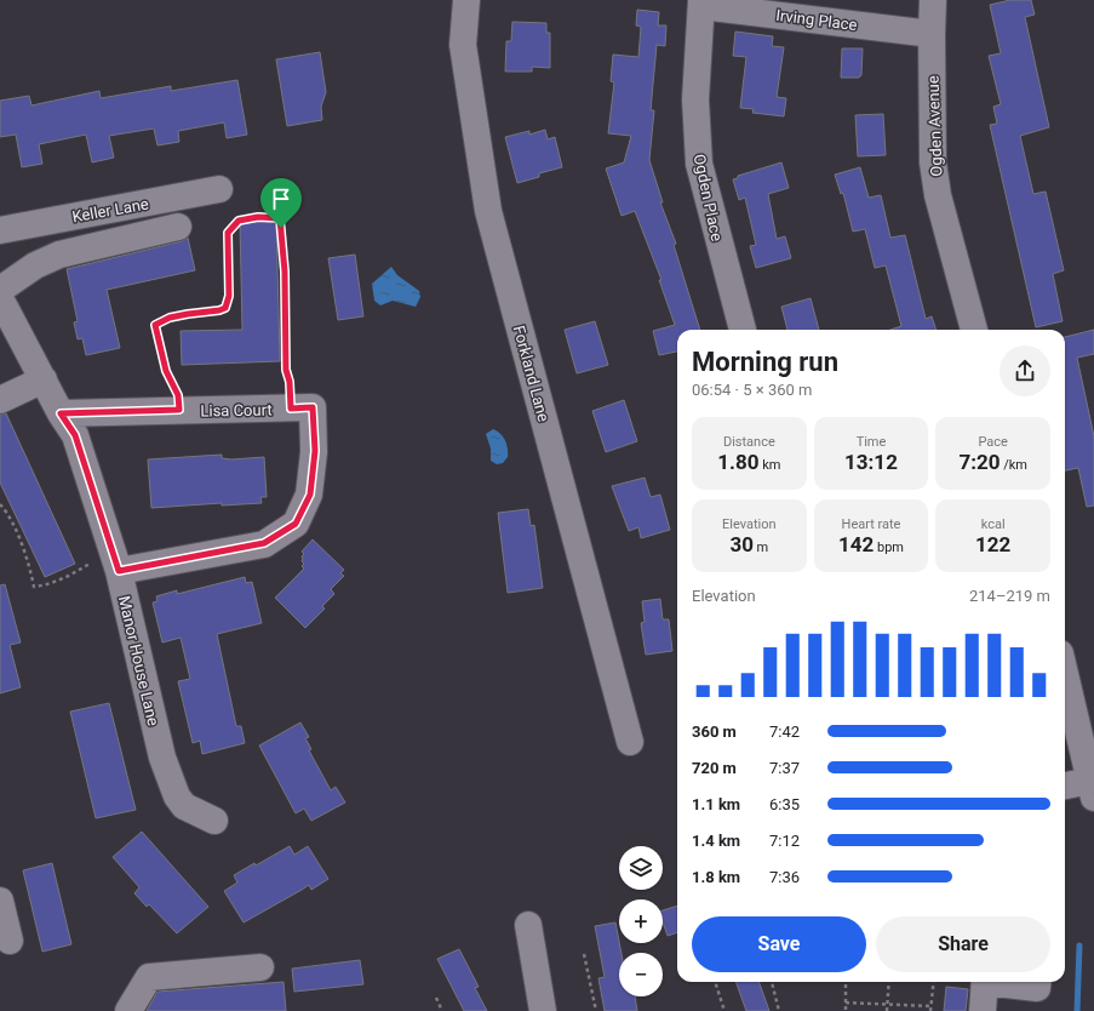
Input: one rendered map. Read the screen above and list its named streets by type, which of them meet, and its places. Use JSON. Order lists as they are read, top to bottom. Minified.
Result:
{"streets":{"street":["Irving Place","Ogden Avenue","Ogden Place","Keller Lane","Forkland Lane","Lisa Court","Manor House Lane"]},"crossings":[["Irving Place","Ogden Avenue"],["Irving Place","Ogden Place"],["Lisa Court","Manor House Lane"]],"page":{"heading":["Morning run","06:54 · 5 × 360 m"],"stats":[["Distance","1.80 km"],["Time","13:12"],["Pace","7:20 /km"],["Elevation","30 m"],["Heart rate","142 bpm"],["kcal","122"]],"chart":["Elevation","214–219 m"],"list":[{"name":"360 m","note":"7:42"},{"name":"720 m","note":"7:37"},{"name":"1.1 km","note":"6:35"},{"name":"1.4 km","note":"7:12"},{"name":"1.8 km","note":"7:36"}],"map_buttons":["+","−"],"buttons":["Save","Share"]}}
